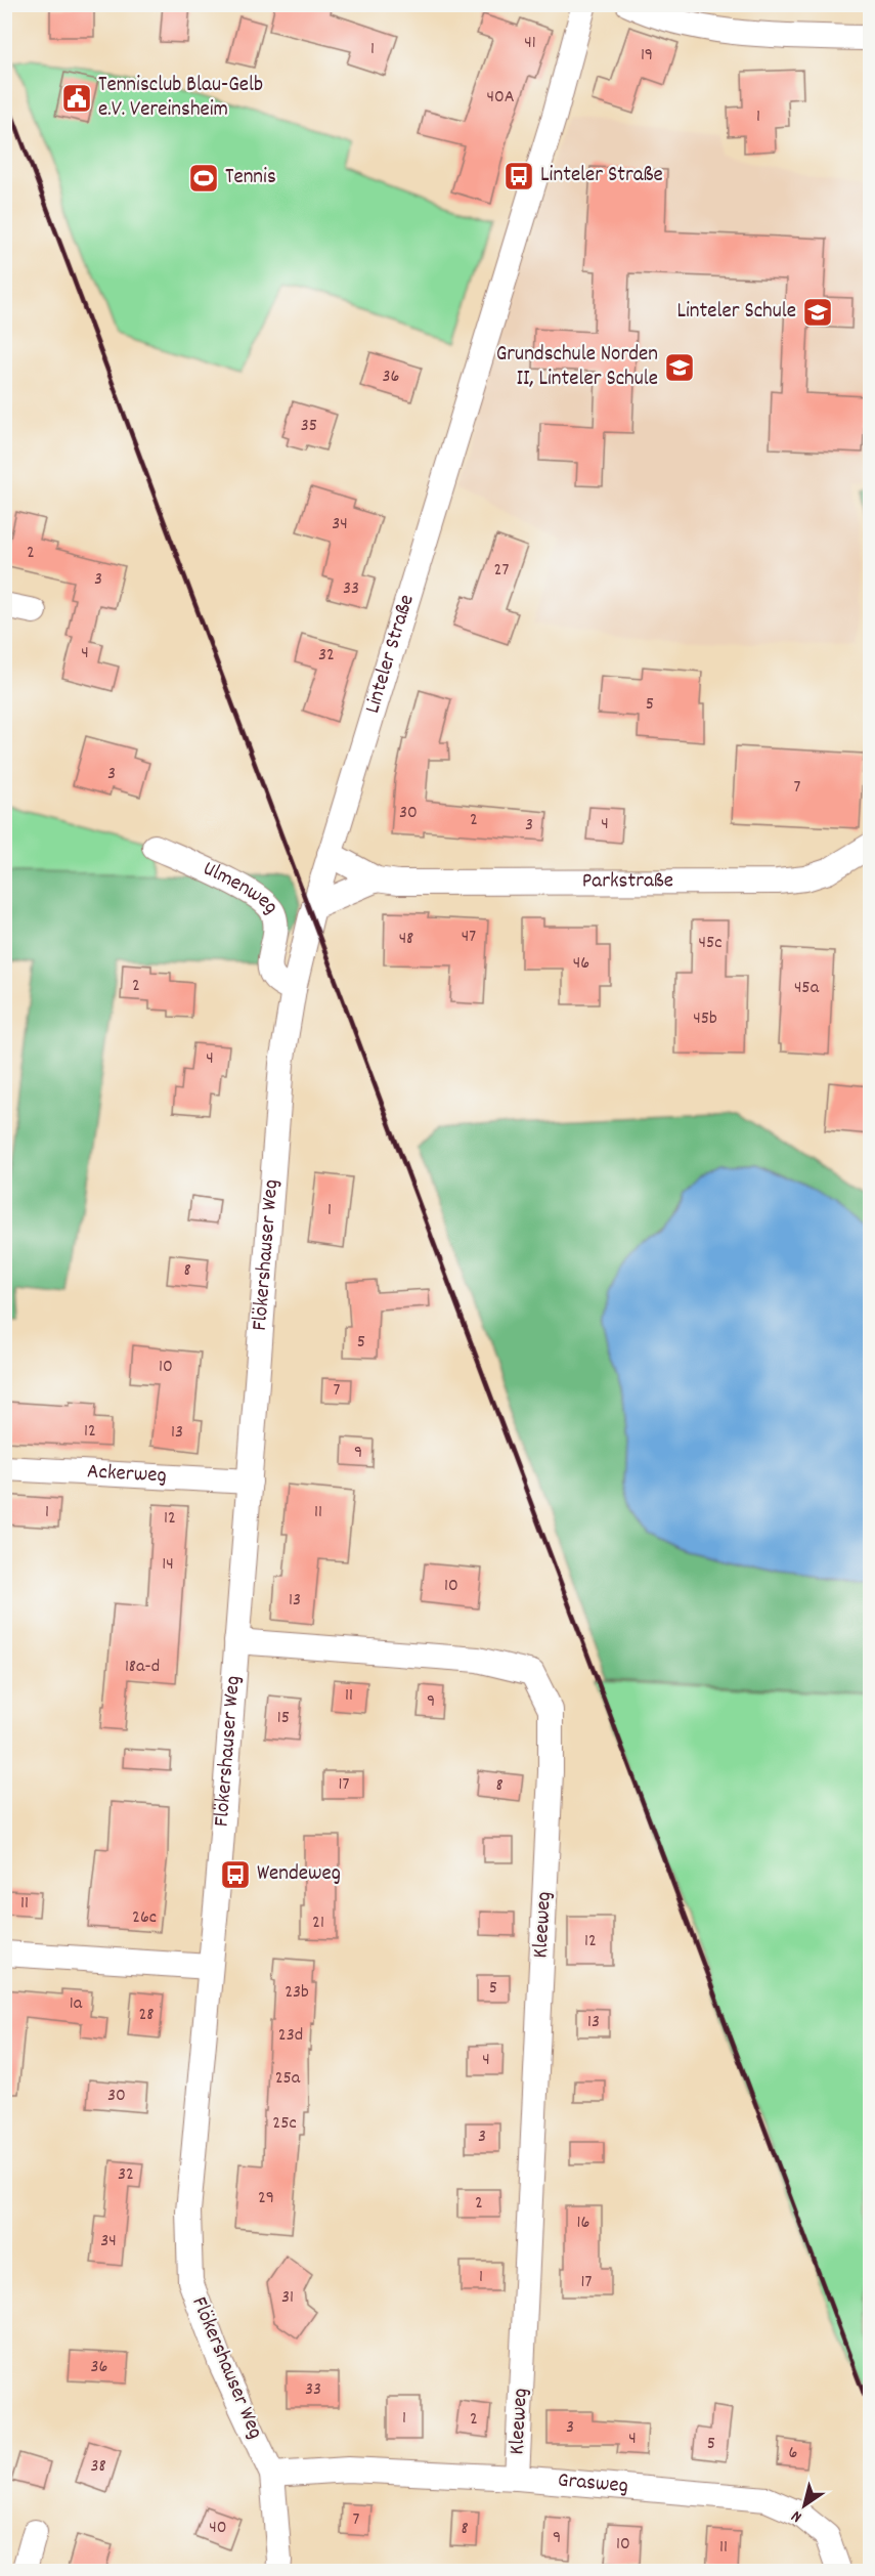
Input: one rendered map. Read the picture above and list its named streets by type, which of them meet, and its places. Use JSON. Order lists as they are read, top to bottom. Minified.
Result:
{"streets":{"street":["Linteler Straße","Parkstraße","Ulmenweg","Flökershauser Weg","Ackerweg","Kleeweg","Grasweg"]},"crossings":[["Linteler Straße","Parkstraße"],["Linteler Straße","Flökershauser Weg"],["Parkstraße","Flökershauser Weg"],["Ulmenweg","Flökershauser Weg"],["Flökershauser Weg","Ackerweg"],["Flökershauser Weg","Kleeweg"],["Flökershauser Weg","Grasweg"],["Kleeweg","Grasweg"]],"places":{"public building":["Tennisclub Blau-Gelb e.V. Vereinsheim"],"bus stop":["Linteler Straße","Wendeweg"],"sports":["Tennis"],"school or university":["Linteler Schule","Grundschule Norden II, Linteler Schule"]},"house_numbers":["41","1","19","40A","1","36","35","34","2","27","3","33","4","32","5","3","7","30","2","4","3","47","48","45c","46","2","45a","45b","4","1","8","5","10","7","12","13","9","1","11","12","14","10","13","18a-d","11","9","15","17","8","11","26c","21","12","5","23b","1a","28","13","23d","4","25a","30","25c","3","32","29","2","16","34","1","17","31","36","33","1","2","3","4","5","6","38","7","40","8","9","10","11"],"north":"bottom left"}
